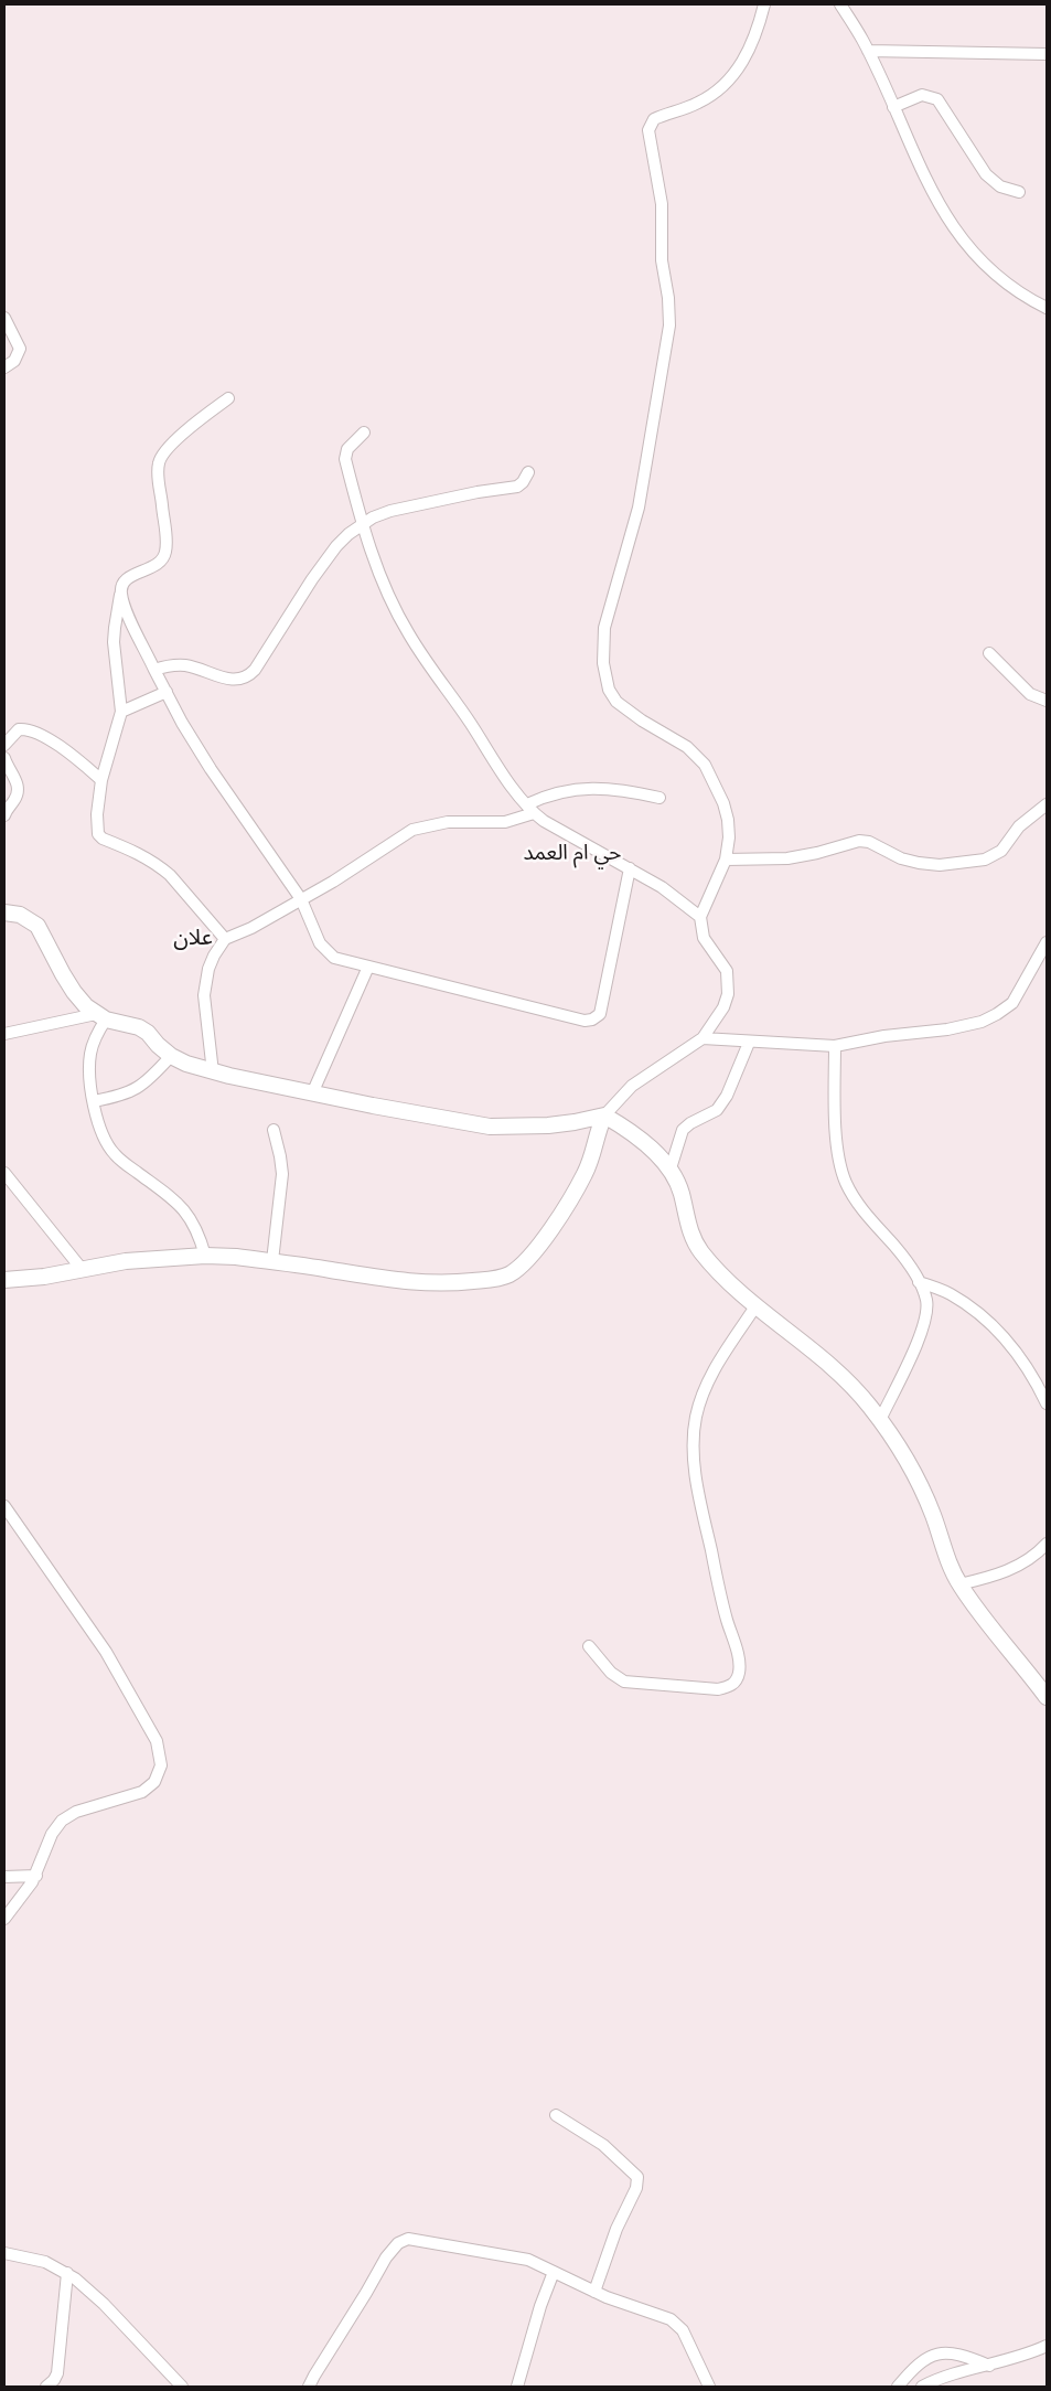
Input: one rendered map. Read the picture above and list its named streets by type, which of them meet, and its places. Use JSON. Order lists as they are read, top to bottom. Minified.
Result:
{"districts":["حي ام العمد","علان"]}
